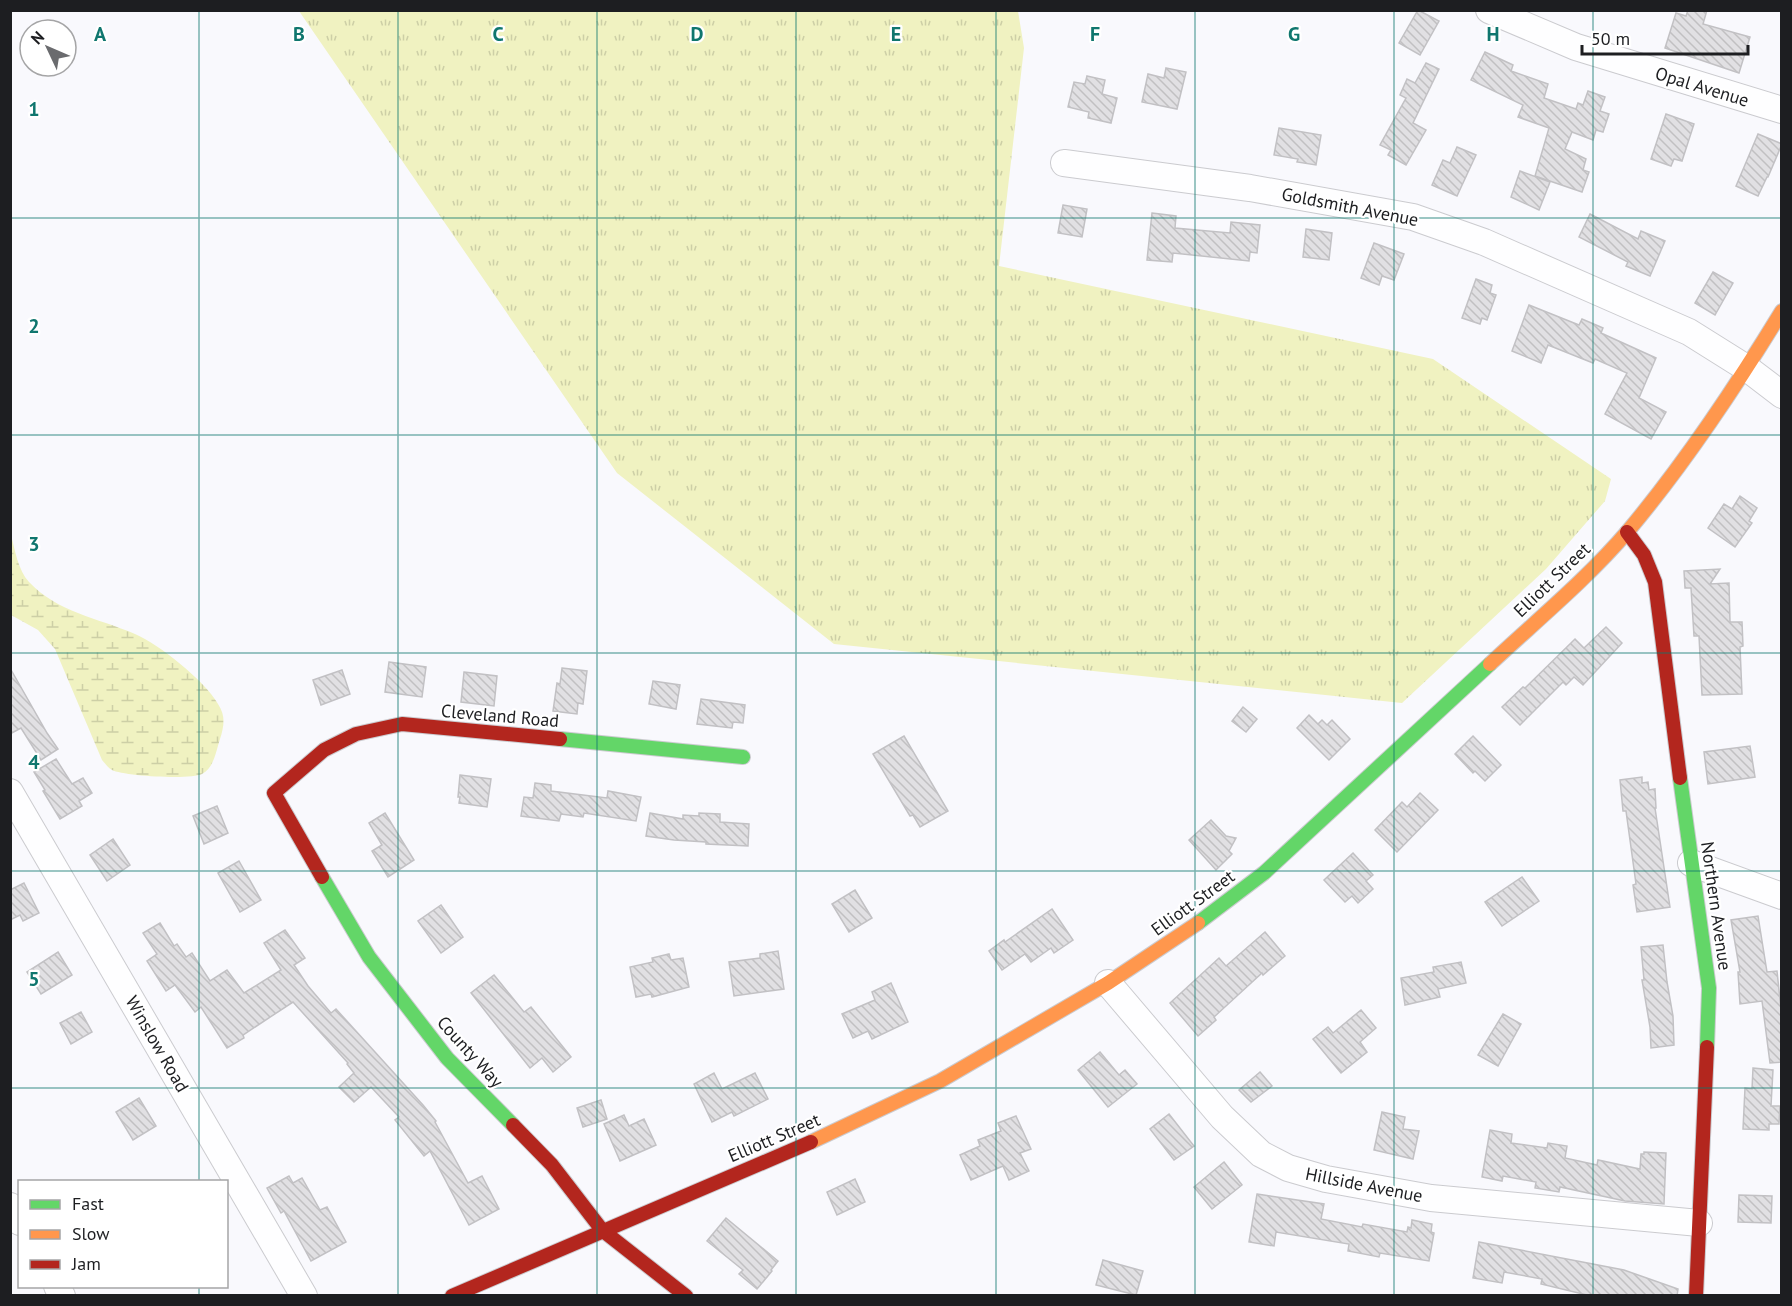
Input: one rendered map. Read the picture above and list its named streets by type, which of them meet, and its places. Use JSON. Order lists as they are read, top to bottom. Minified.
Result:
{"streets":{"street":["Opal Avenue","Goldsmith Avenue","Elliott Street","Cleveland Road","Northern Avenue","Winslow Road","County Way","Hillside Avenue"]},"crossings":[["Goldsmith Avenue","Elliott Street"],["Elliott Street","Northern Avenue"],["Elliott Street","County Way"],["Elliott Street","Hillside Avenue"],["Cleveland Road","County Way"],["Northern Avenue","Hillside Avenue"]],"legend":["Fast","Slow","Jam"],"scale_bar":"50 m","north":"top left","grid":{"columns":["A","B","C","D","E","F","G","H"],"rows":["1","2","3","4","5"]}}
